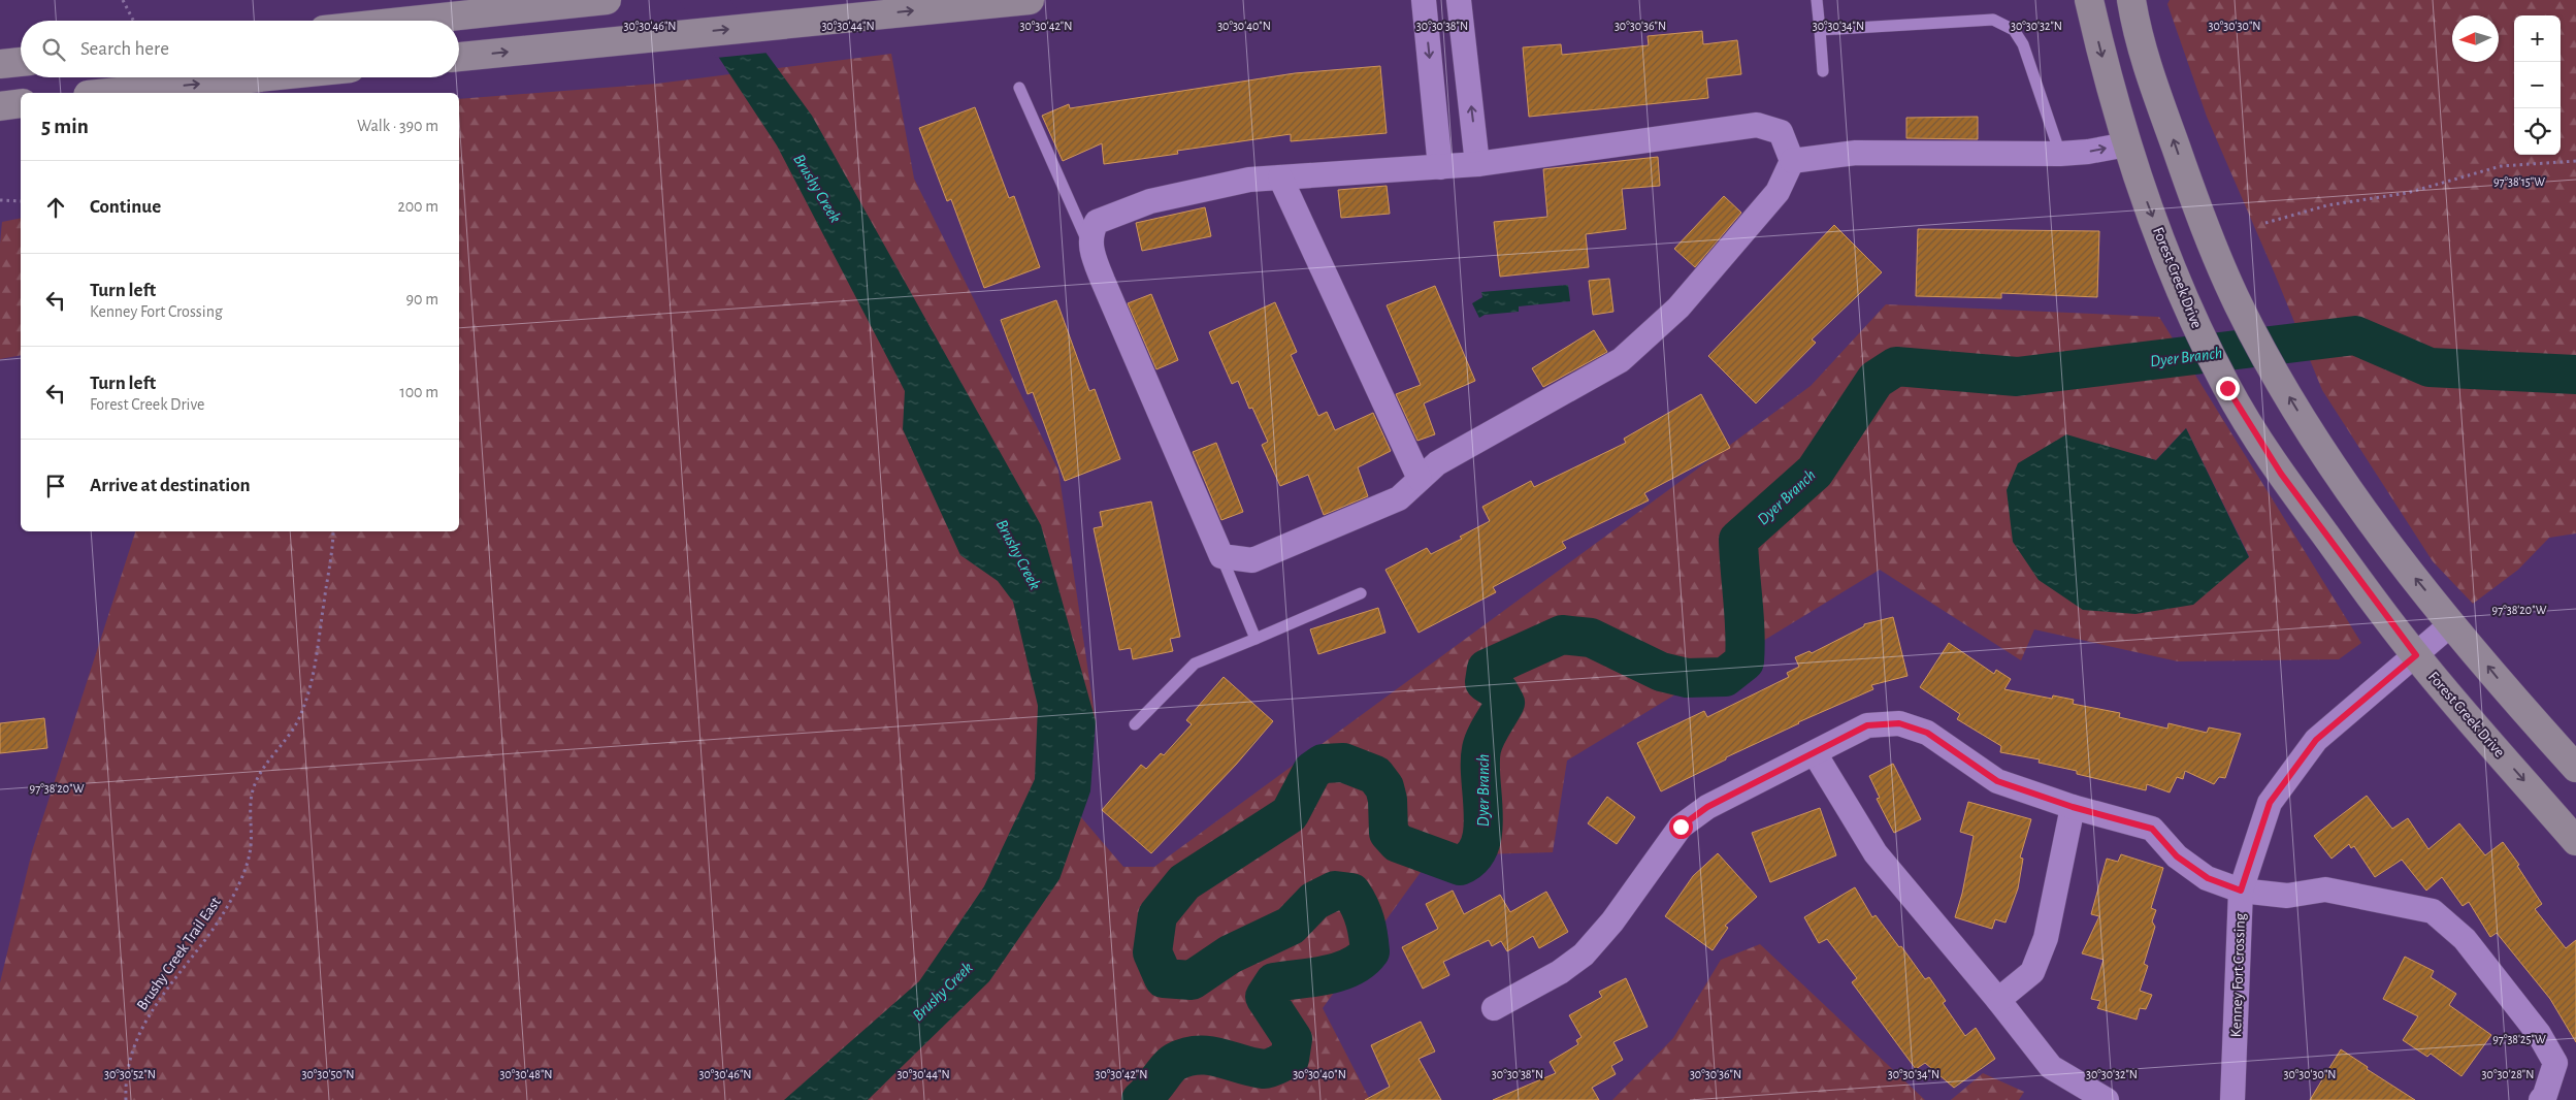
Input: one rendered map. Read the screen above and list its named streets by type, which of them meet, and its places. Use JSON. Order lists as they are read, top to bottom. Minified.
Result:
{"streets":{"street":["Forest Creek Drive","Kenney Fort Crossing"],"path":["Brushy Creek Trail East"]},"crossings":[["Forest Creek Drive","Kenney Fort Crossing"]],"water":["Brushy Creek","Dyer Branch"],"north":"left","page":{"map_buttons":["+","−"],"search":"Search here","heading":["5 min","Walk · 390 m"],"list":[["Continue","200 m"],["Turn left","Kenney Fort Crossing","90 m"],["Turn left","Forest Creek Drive","100 m"],"Arrive at destination"]},"coordinates":["30°30'46\"N","30°30'44\"N","30°30'42\"N","30°30'40\"N","30°30'38\"N","30°30'36\"N","30°30'34\"N","30°30'32\"N","30°30'30\"N","97°38'15\"W","97°38'20\"W","97°38'25\"W","30°30'52\"N","30°30'50\"N","30°30'48\"N","30°30'28\"N"]}
